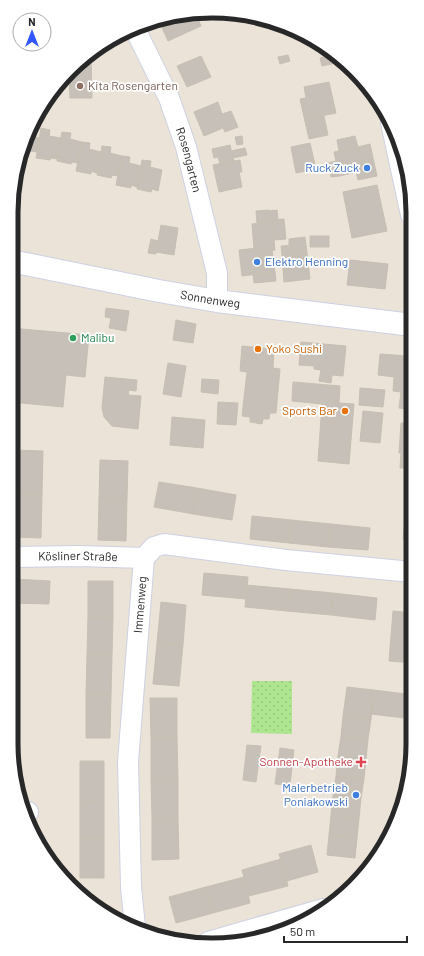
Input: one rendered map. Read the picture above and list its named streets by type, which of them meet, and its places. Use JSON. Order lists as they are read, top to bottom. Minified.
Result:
{"streets":{"street":["Rosengarten","Sonnenweg","Kösliner Straße","Immenweg"]},"crossings":[["Rosengarten","Sonnenweg"],["Kösliner Straße","Immenweg"]],"places":{"other":["Kita Rosengarten","Ruck Zuck","Elektro Henning","Malibu","Yoko Sushi","Sports Bar","Malerbetrieb Poniakowski"],"health":["Sonnen-Apotheke"]},"scale_bar":"50 m","north":"top"}
